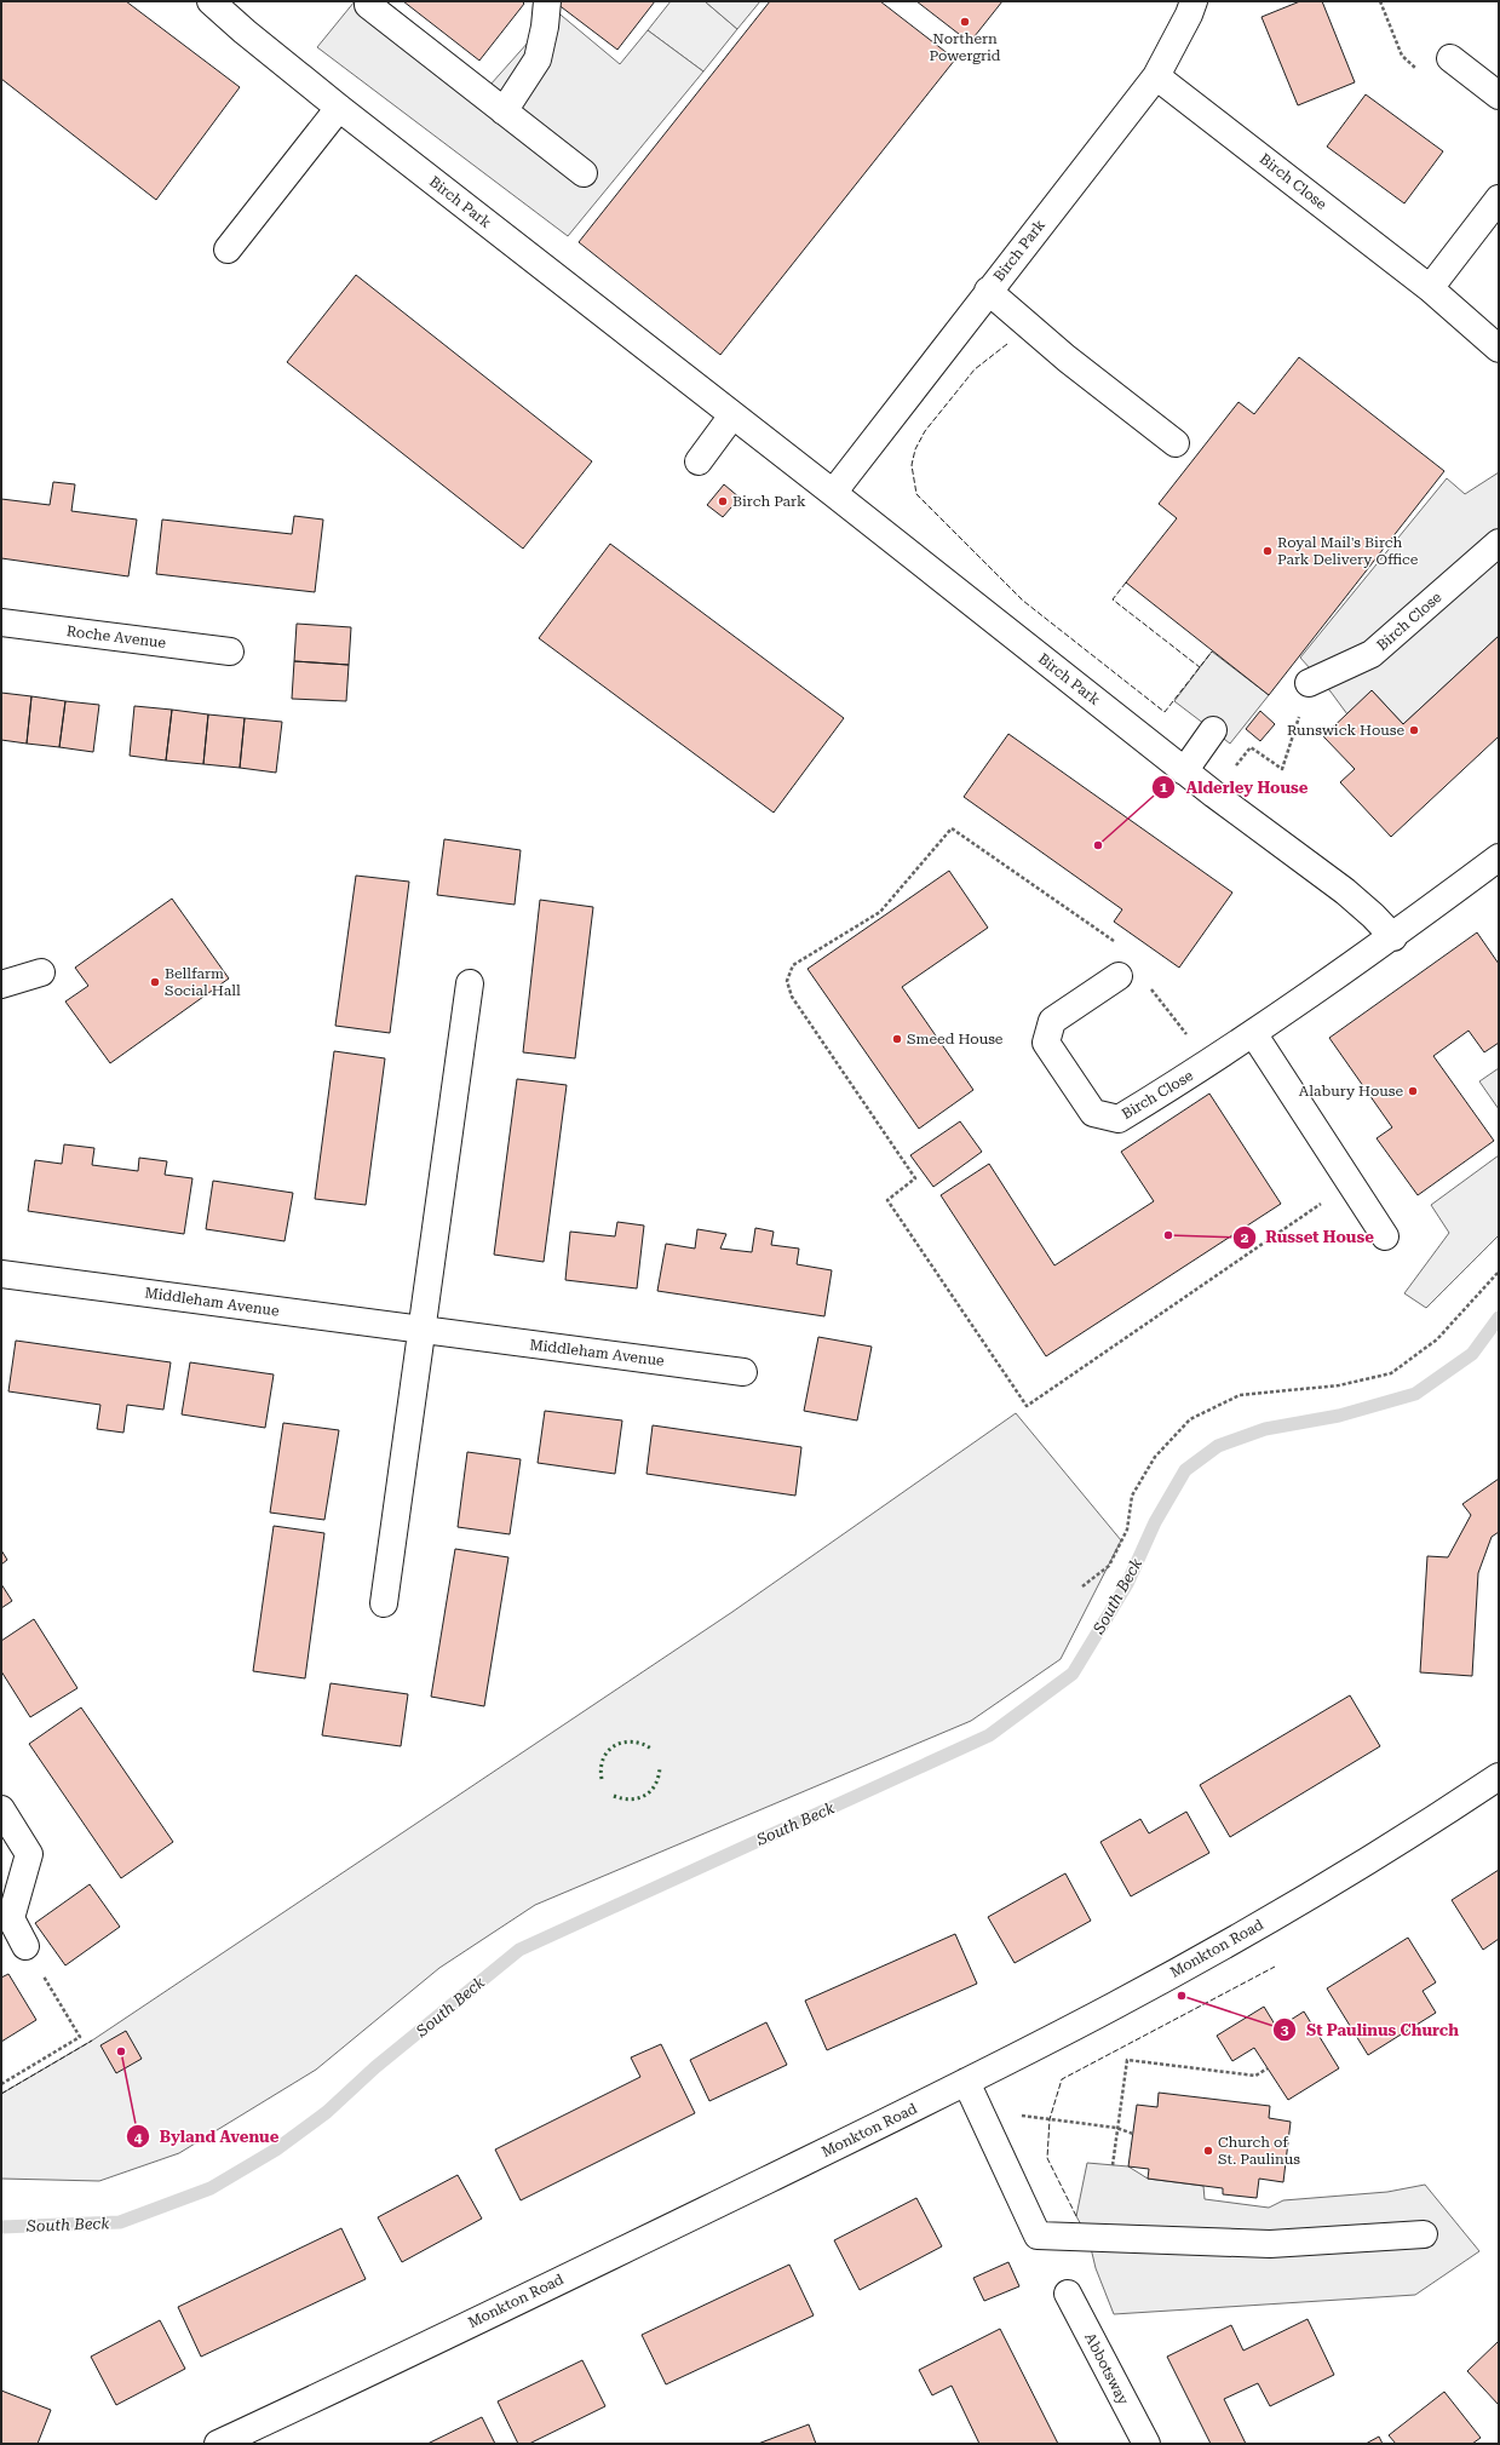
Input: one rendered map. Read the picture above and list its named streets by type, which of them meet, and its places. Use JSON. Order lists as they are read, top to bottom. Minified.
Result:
{"streets":{"street":["Birch Close","Birch Park","Roche Avenue","Middleham Avenue","Monkton Road","Abbotsway"]},"crossings":[["Birch Close","Birch Park"]],"water":["South Beck"],"places":["Northern Powergrid","Birch Park","Royal Mail's Birch Park Delivery Office","Runswick House","Alderley House","Bellfarm Social Hall","Smeed House","Alabury House","Russet House","St Paulinus Church","Byland Avenue","Church of St. Paulinus"]}
